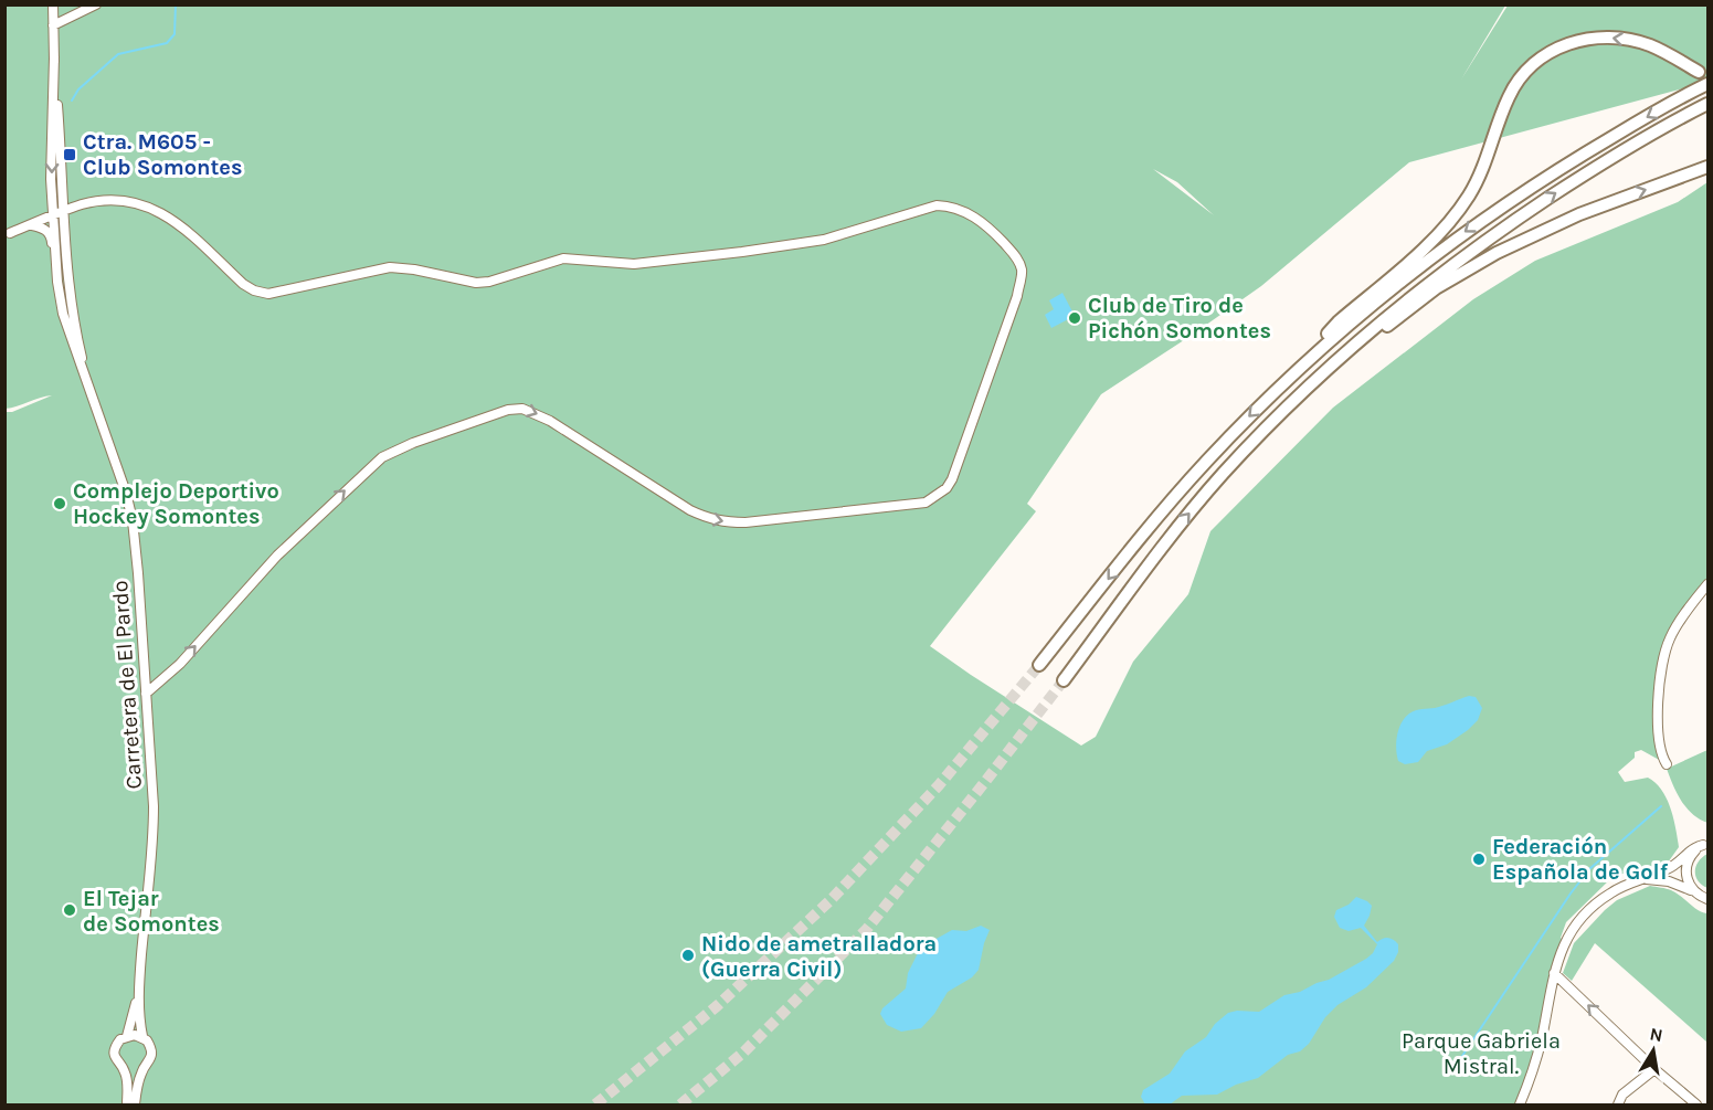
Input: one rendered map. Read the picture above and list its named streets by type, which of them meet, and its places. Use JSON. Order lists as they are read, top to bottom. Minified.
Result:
{"streets":{"street":["Carretera de El Pardo"]},"parks":["Parque Gabriela Mistral."],"places":{"transit":["Ctra. M605 - Club Somontes"],"other":["Club de Tiro de Pichón Somontes","Complejo Deportivo Hockey Somontes","Federación Española de Golf","El Tejar de Somontes","Nido de ametralladora (Guerra Civil)"]},"north":"top"}
